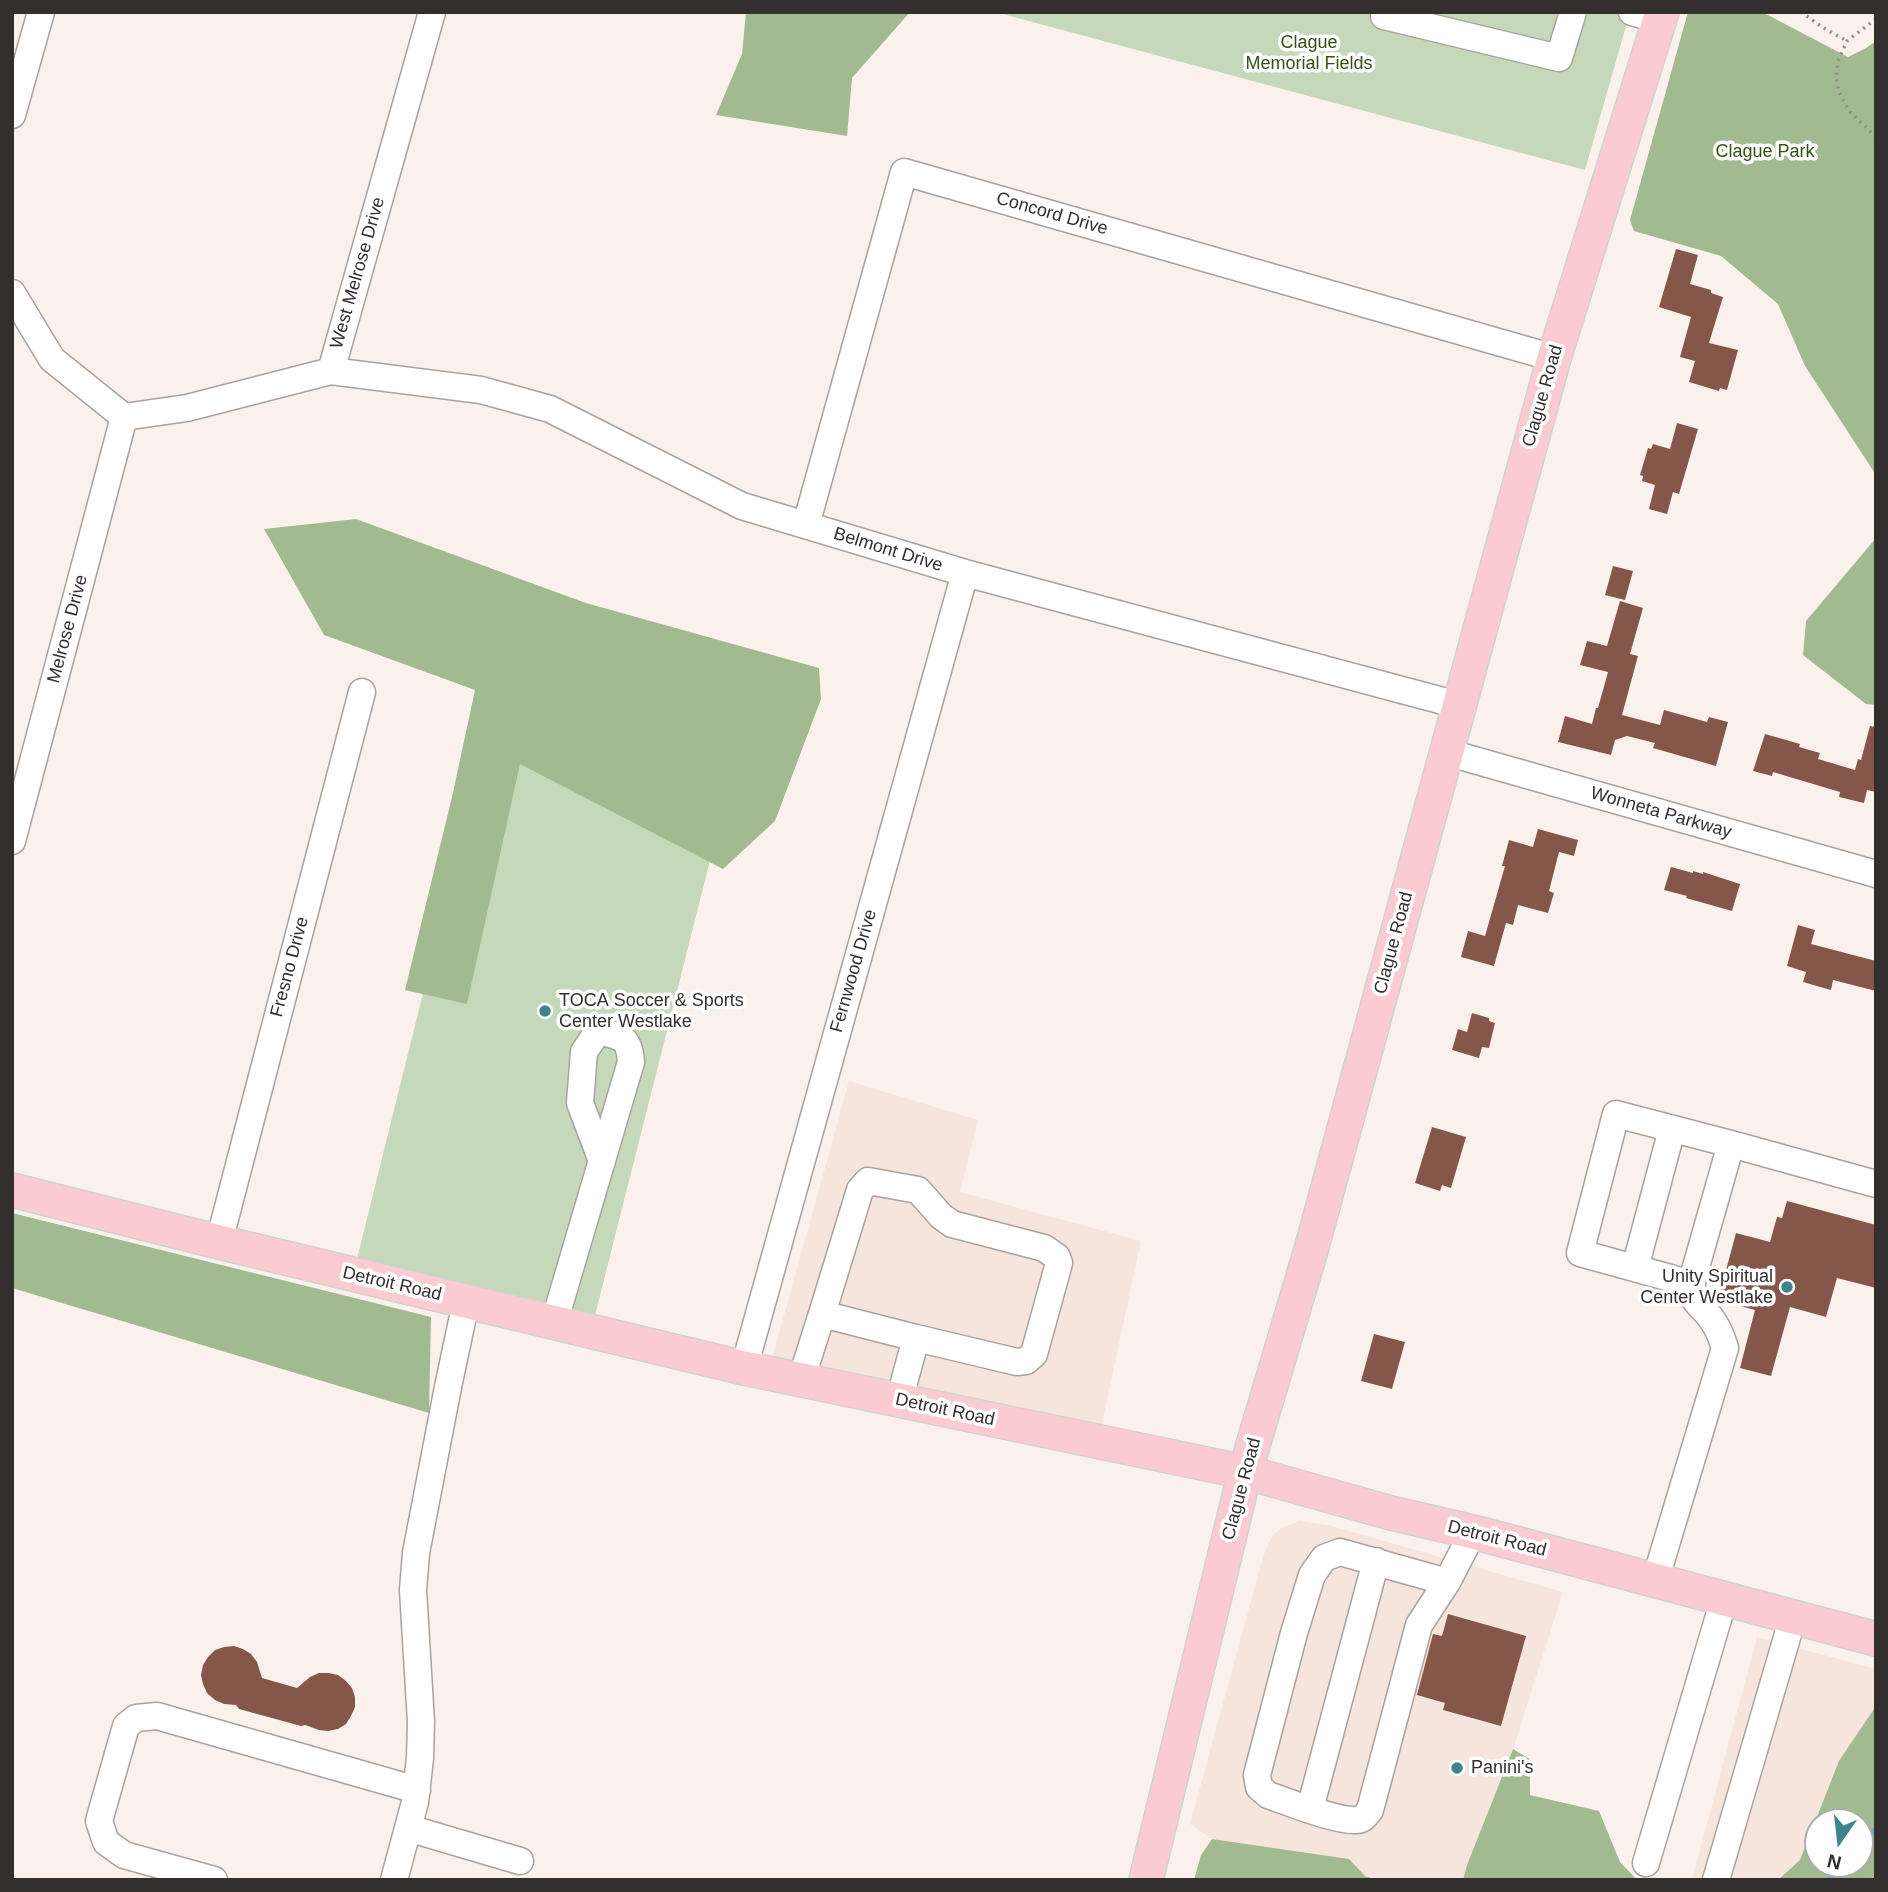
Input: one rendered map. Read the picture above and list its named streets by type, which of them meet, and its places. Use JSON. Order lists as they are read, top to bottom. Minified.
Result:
{"streets":{"main road":["Clague Road","Detroit Road"],"street":["Concord Drive","West Melrose Drive","Belmont Drive","Melrose Drive","Wonneta Parkway","Fresno Drive","Fernwood Drive"]},"crossings":[["Concord Drive","Clague Road"],["Concord Drive","Belmont Drive"],["West Melrose Drive","Belmont Drive"],["West Melrose Drive","Melrose Drive"],["Clague Road","Belmont Drive"],["Clague Road","Wonneta Parkway"],["Clague Road","Detroit Road"],["Belmont Drive","Fernwood Drive"],["Fresno Drive","Detroit Road"],["Fernwood Drive","Detroit Road"]],"parks":["Clague Memorial Fields","Clague Park"],"places":["TOCA Soccer & Sports Center Westlake","Unity Spiritual Center Westlake","Panini's"],"north":"bottom"}
